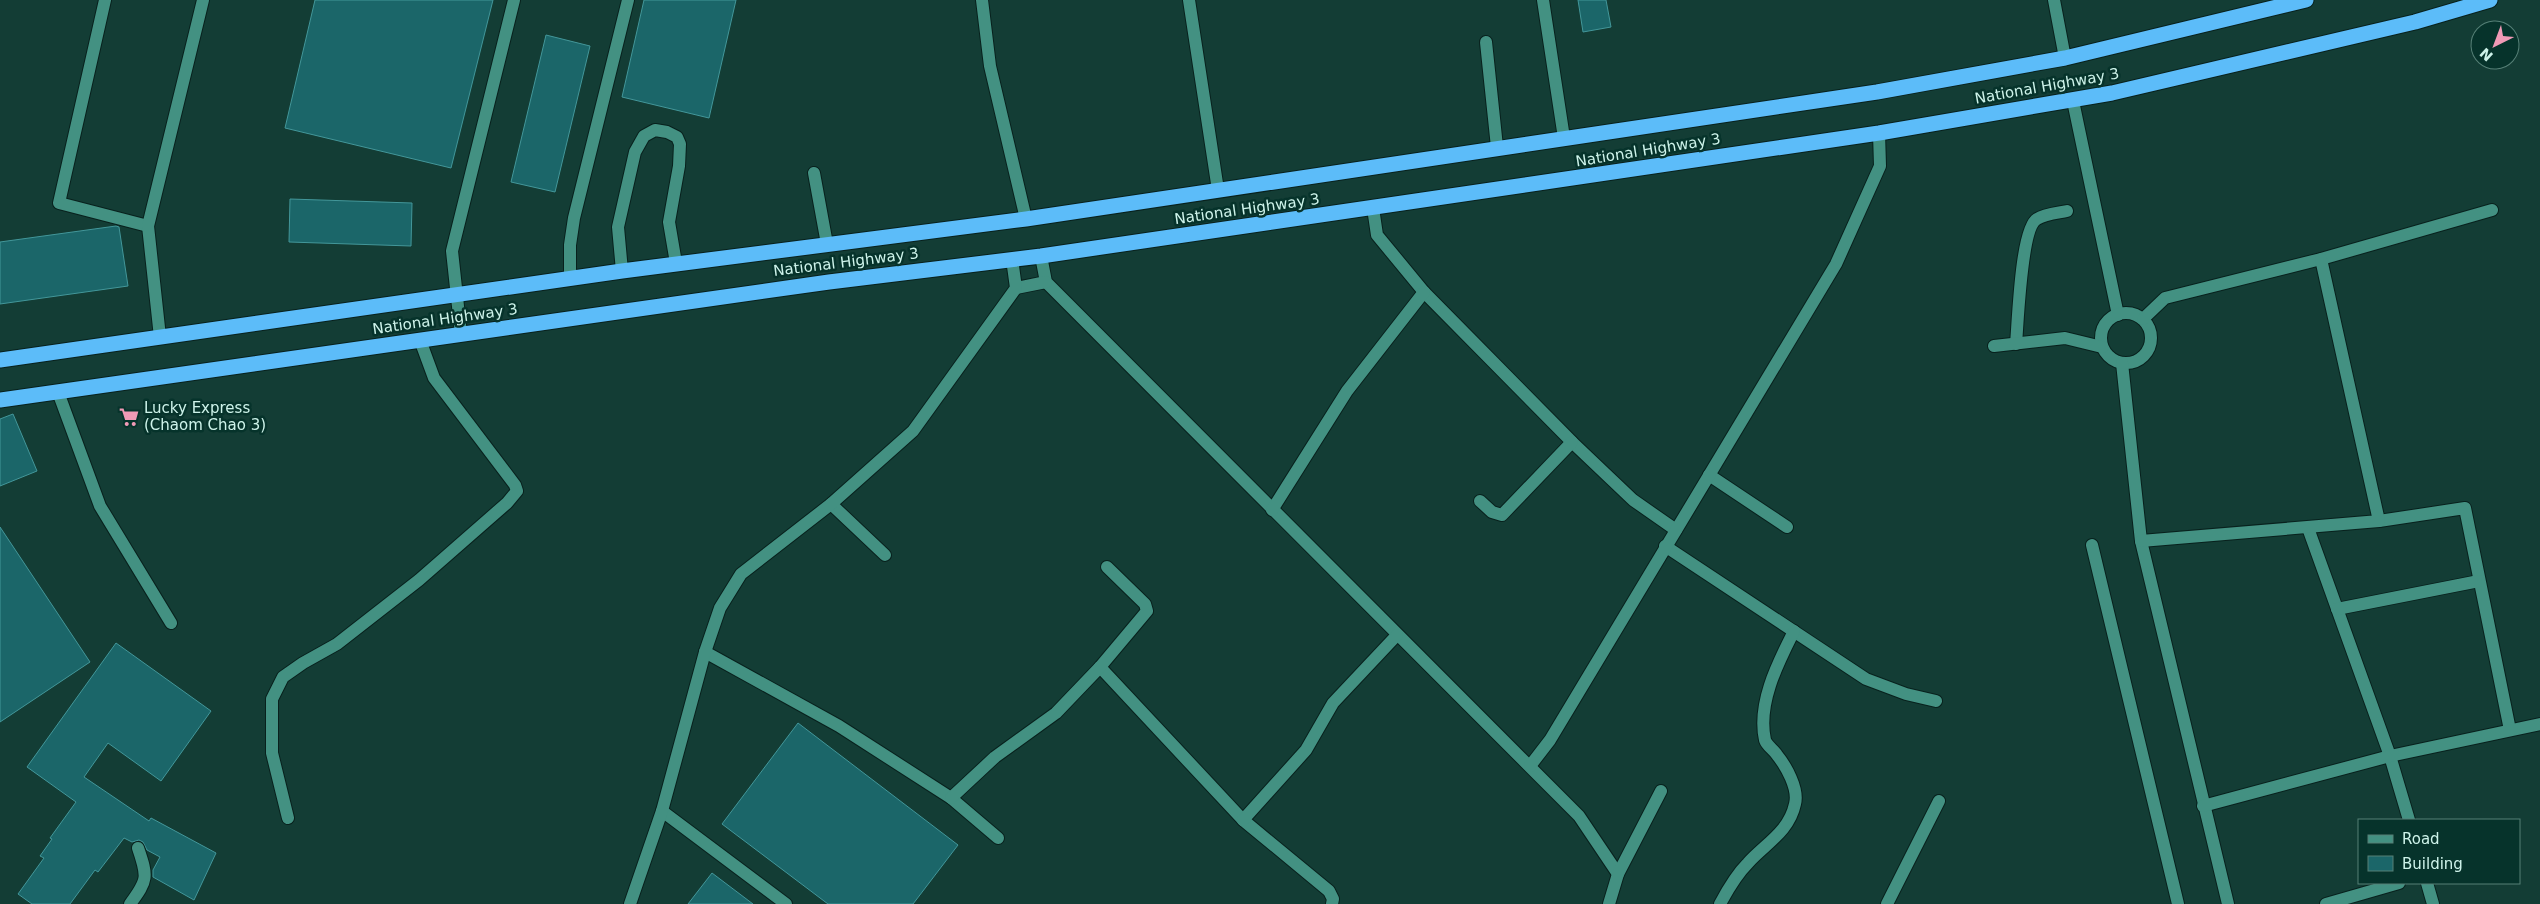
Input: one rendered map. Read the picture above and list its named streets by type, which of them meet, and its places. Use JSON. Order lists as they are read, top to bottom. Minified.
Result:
{"streets":{"highway":["National Highway 3"]},"places":{"supermarket":["Lucky Express (Chaom Chao 3)"]},"legend":["Road","Building"],"north":"bottom left"}
